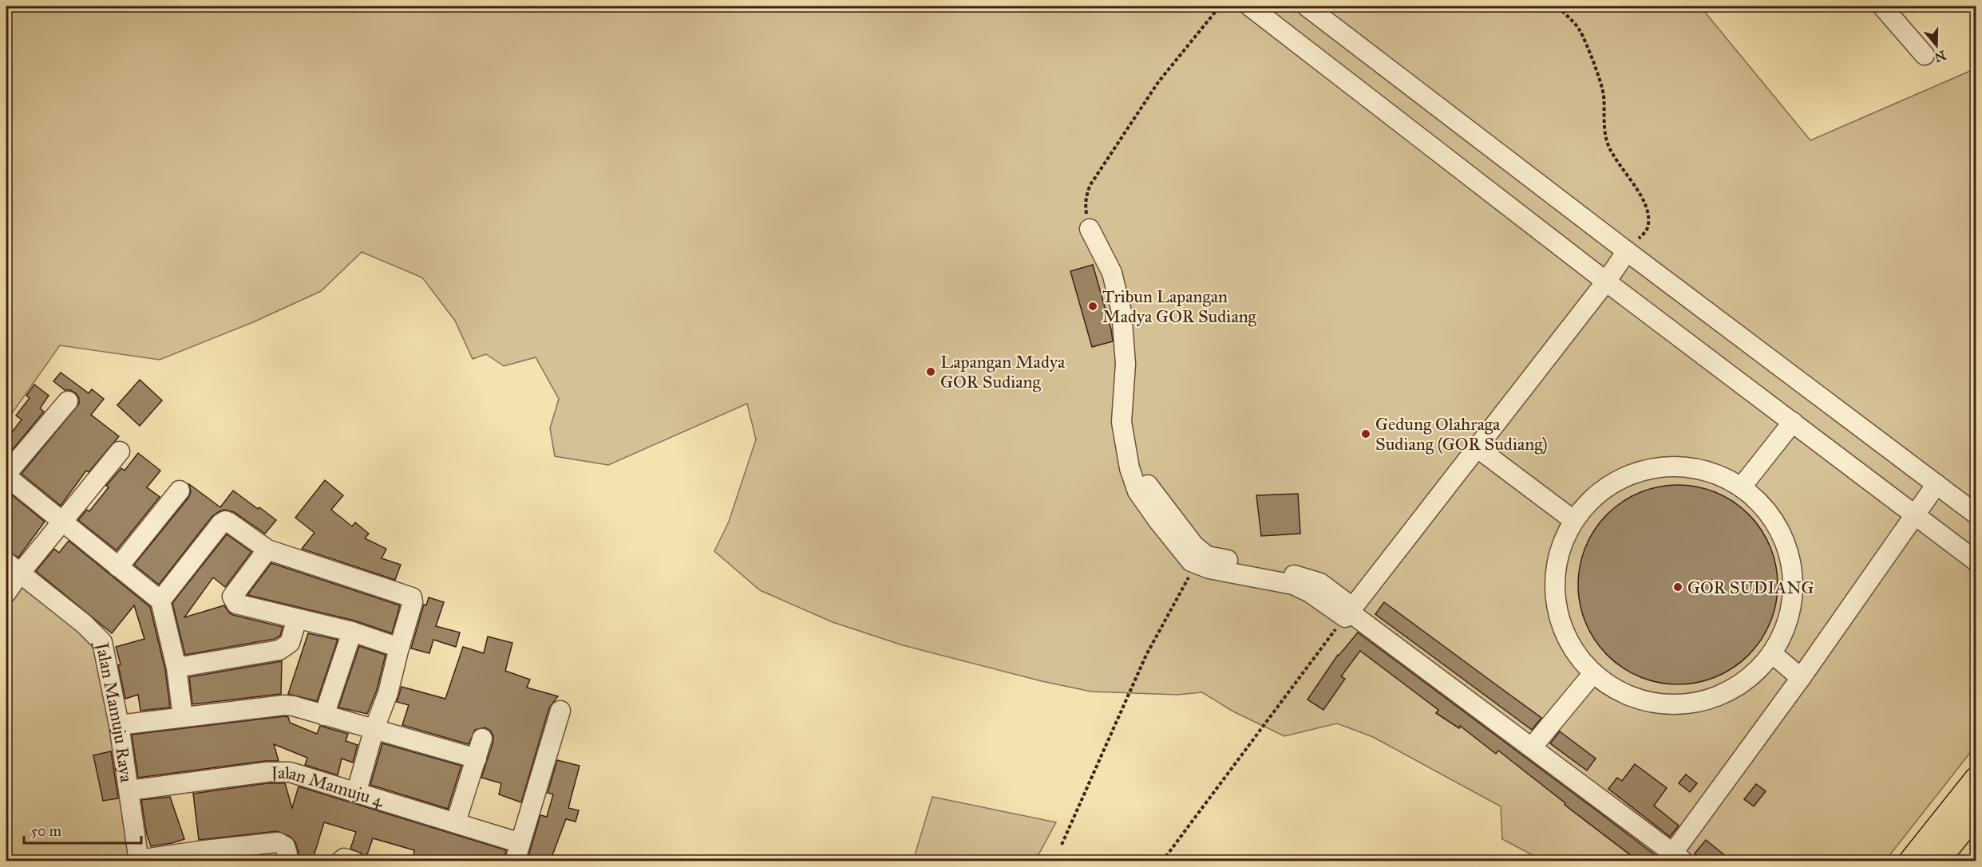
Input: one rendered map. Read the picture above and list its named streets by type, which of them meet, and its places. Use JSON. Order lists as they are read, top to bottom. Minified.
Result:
{"streets":{"street":["Jalan Mamuju Raya","Jalan Mamuju 4"]},"crossings":[["Jalan Mamuju Raya","Jalan Mamuju 4"]],"places":["Tribun Lapangan Madya GOR Sudiang","Lapangan Madya GOR Sudiang","Gedung Olahraga Sudiang (GOR Sudiang)","GOR SUDIANG"],"scale_bar":"50 m","north":"bottom"}
